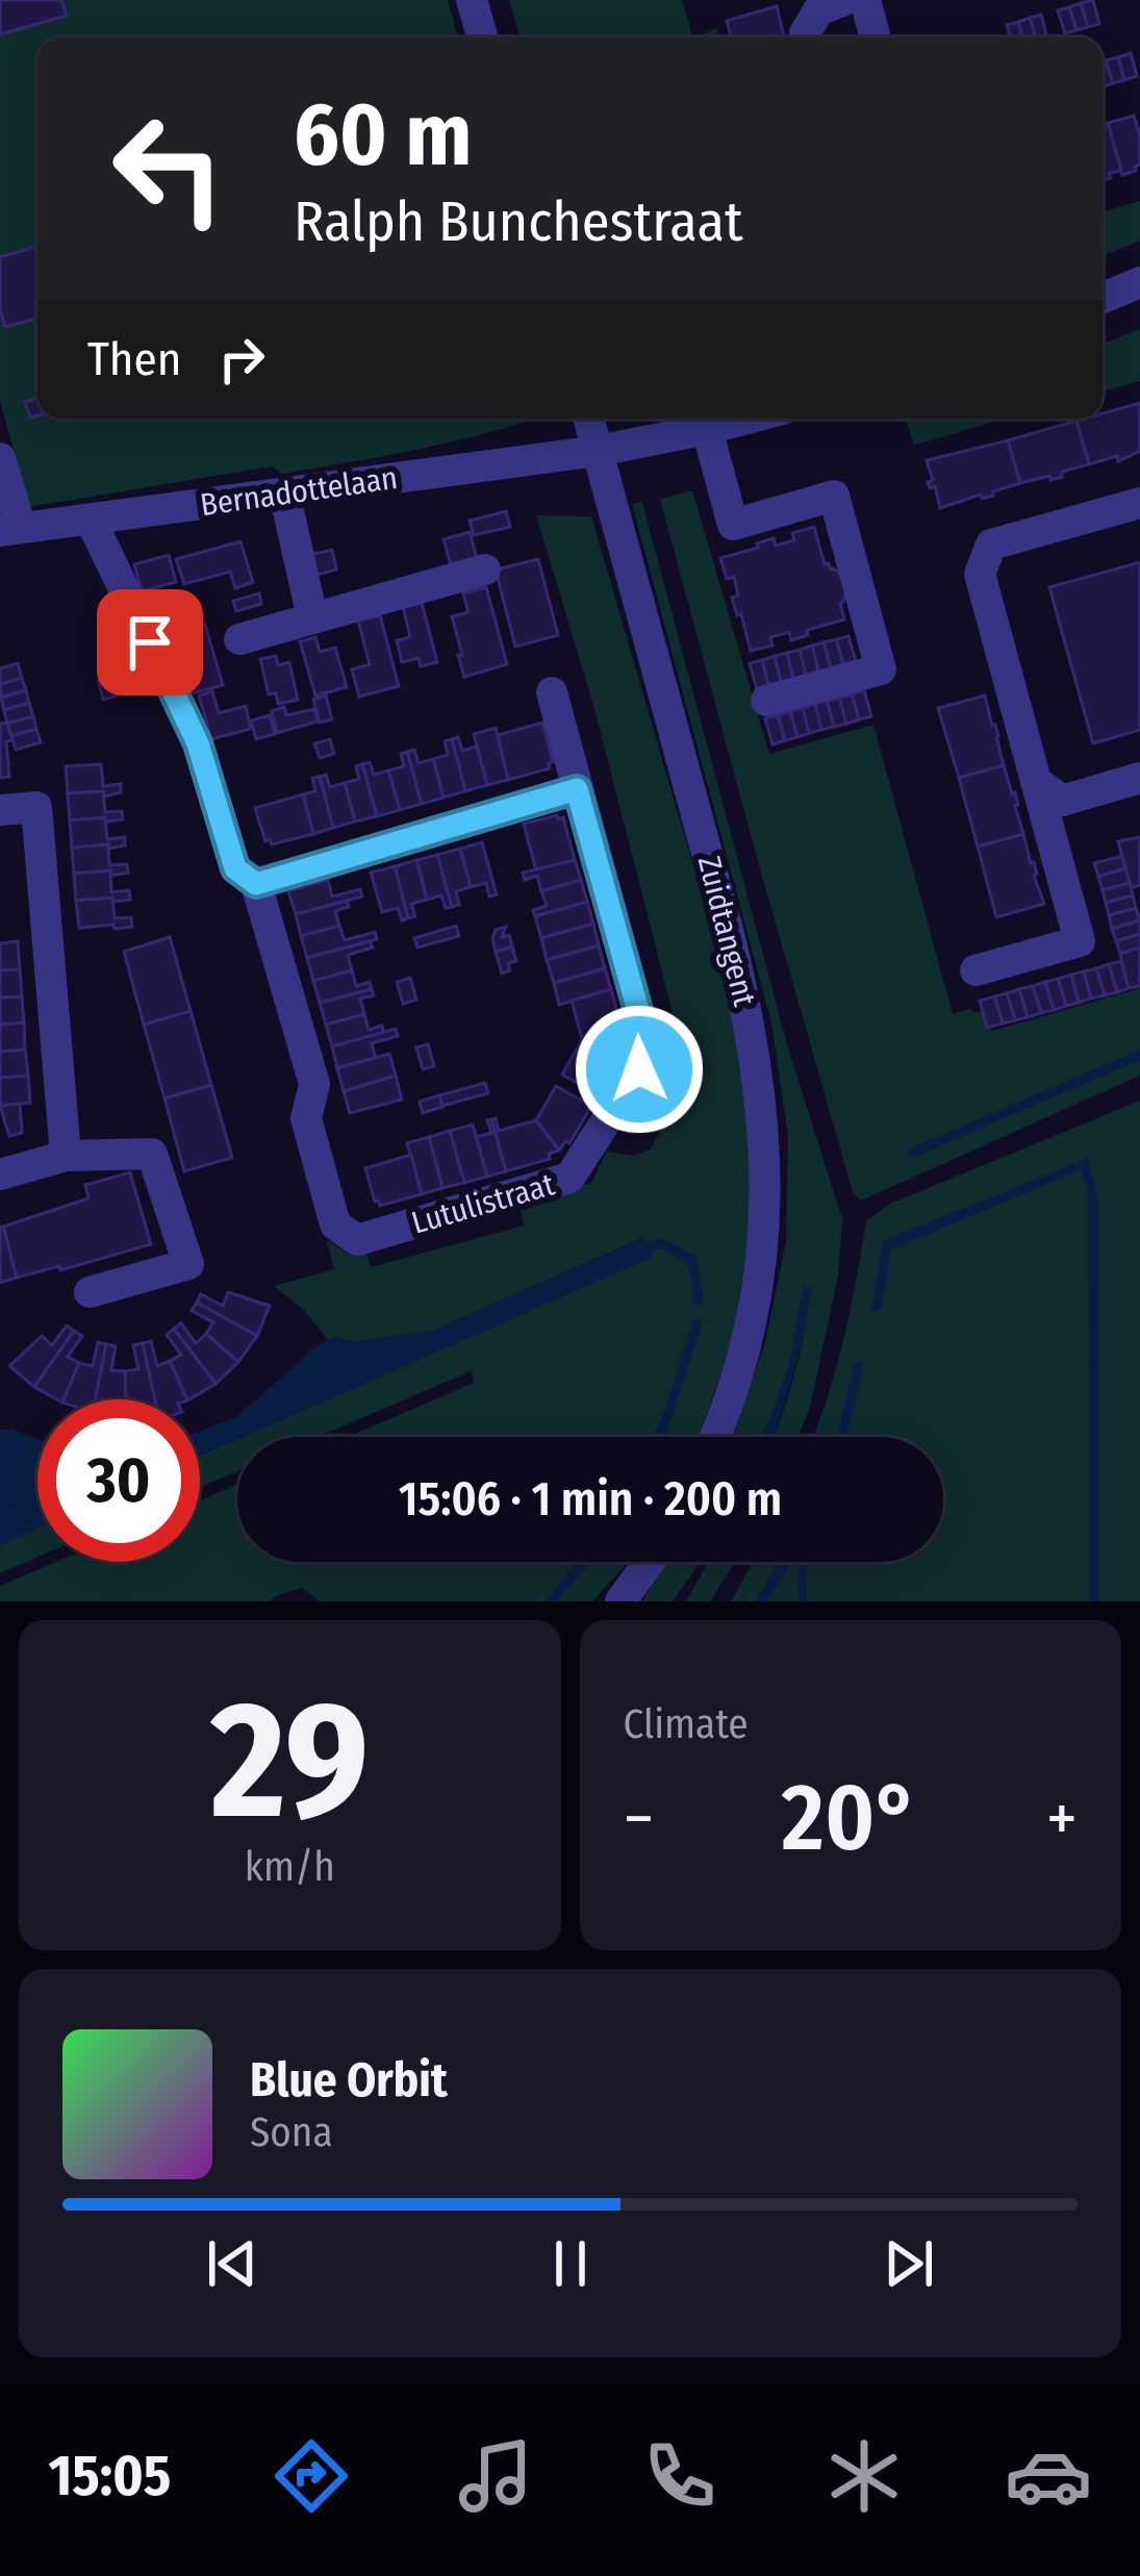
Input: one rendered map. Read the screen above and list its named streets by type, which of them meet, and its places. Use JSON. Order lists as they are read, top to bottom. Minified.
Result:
{"streets":{"street":["Bernadottelaan","Zuidtangent","Lutulistraat"]},"crossings":[["Bernadottelaan","Zuidtangent"]],"page":{"turn":["60 m","Ralph Bunchestraat"],"then":"Then","limit":"30","trip":"15:06 · 1 min · 200 m","tile":[["29","km/h"],"Climate"],"heat":["−","20°","+"],"song":["Blue Orbit","Sona"],"tabs":"15:05"}}
